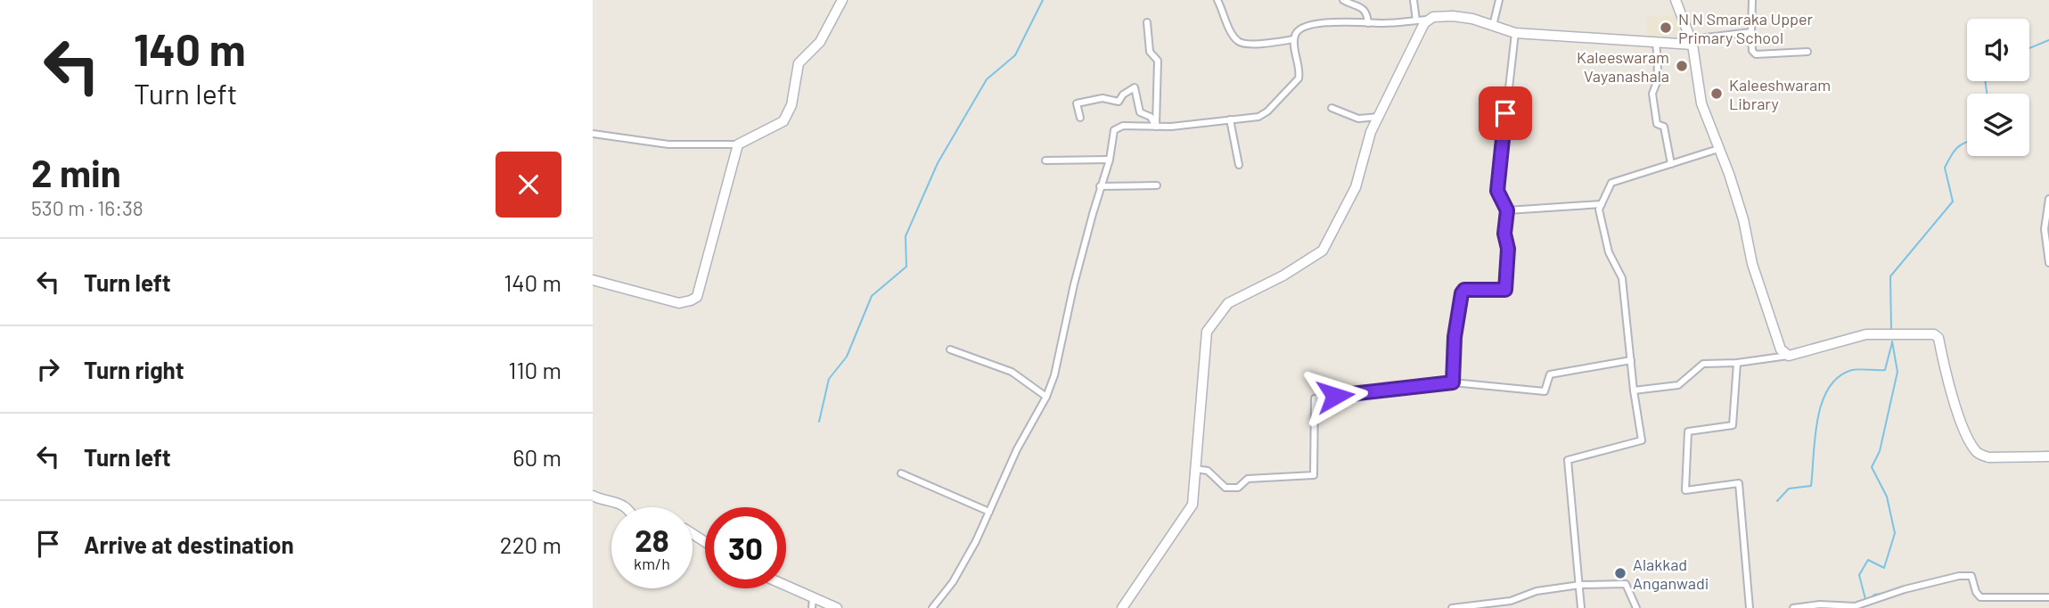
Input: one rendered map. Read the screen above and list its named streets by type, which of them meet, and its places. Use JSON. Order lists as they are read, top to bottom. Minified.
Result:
{"places":["N N Smaraka Upper Primary School","Kaleeswaram Vayanashala","Kaleeshwaram Library","Alakkad Anganwadi"],"page":{"turn":["140 m","Turn left"],"heading":["2 min","530 m · 16:38"],"list":[{"name":"Turn left","value":"140 m"},{"name":"Turn right","value":"110 m"},{"name":"Turn left","value":"60 m"},{"name":"Arrive at destination","value":"220 m"}],"speed":"28 km/h","limit":"30"}}
